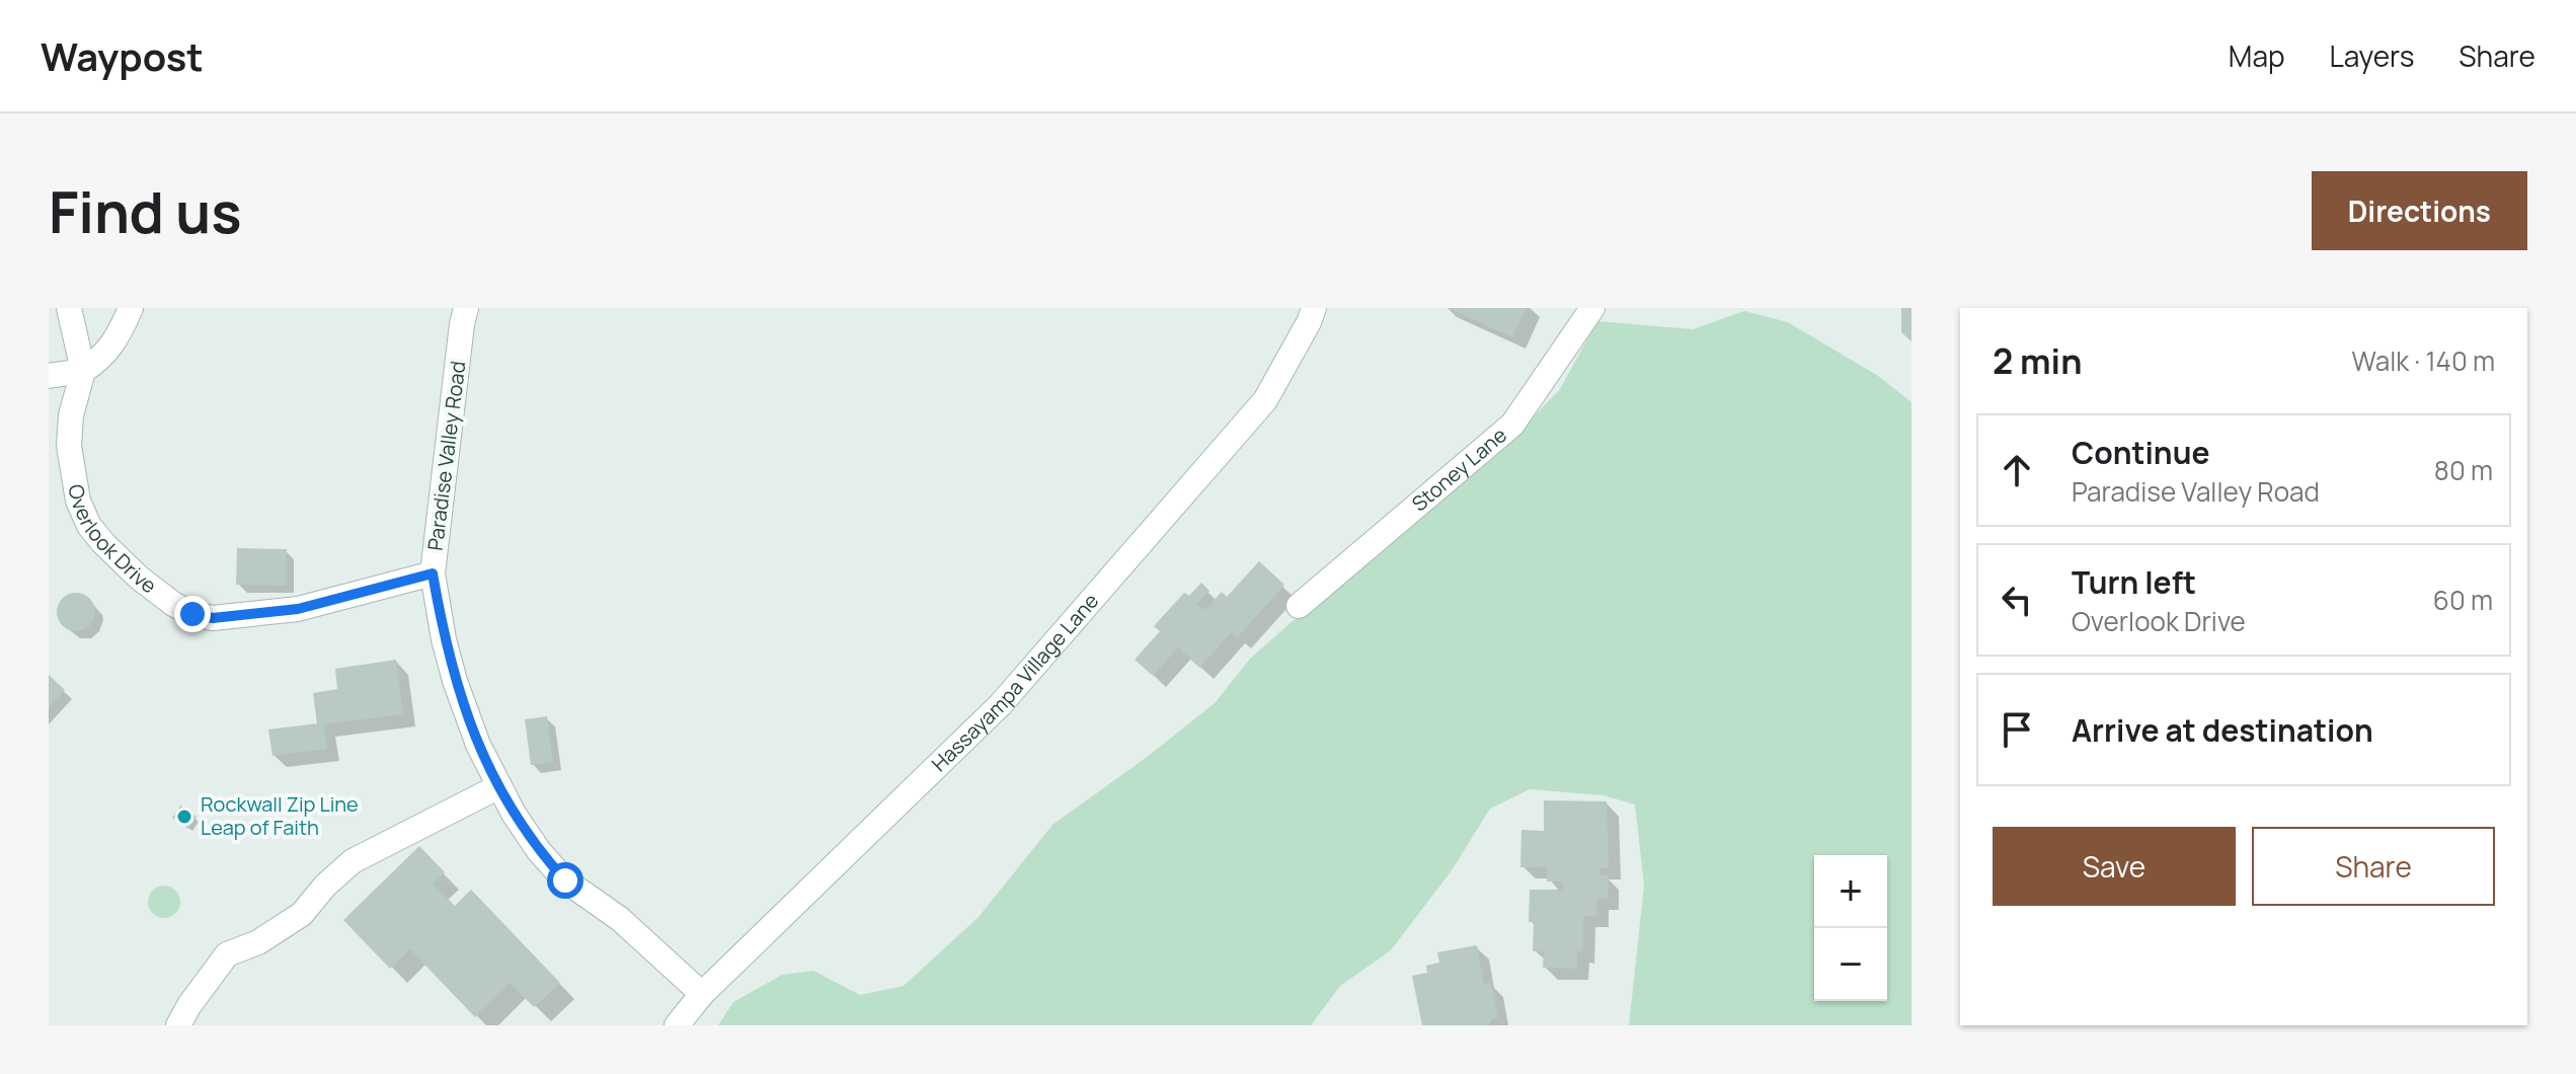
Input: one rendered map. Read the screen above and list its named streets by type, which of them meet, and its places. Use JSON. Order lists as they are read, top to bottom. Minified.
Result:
{"streets":{"street":["Paradise Valley Road","Stoney Lane","Overlook Drive","Hassayampa Village Lane"]},"crossings":[["Paradise Valley Road","Overlook Drive"],["Paradise Valley Road","Hassayampa Village Lane"]],"places":["Rockwall Zip Line Leap of Faith"],"page":{"header":"Waypost","nav":["Map","Layers","Share"],"buttons":["Directions",["Save","Share"]],"title":"Find us","heading":["2 min","Walk · 140 m"],"list":[["Continue","Paradise Valley Road","80 m"],["Turn left","Overlook Drive","60 m"],"Arrive at destination"],"map_buttons":["+","−"]}}
